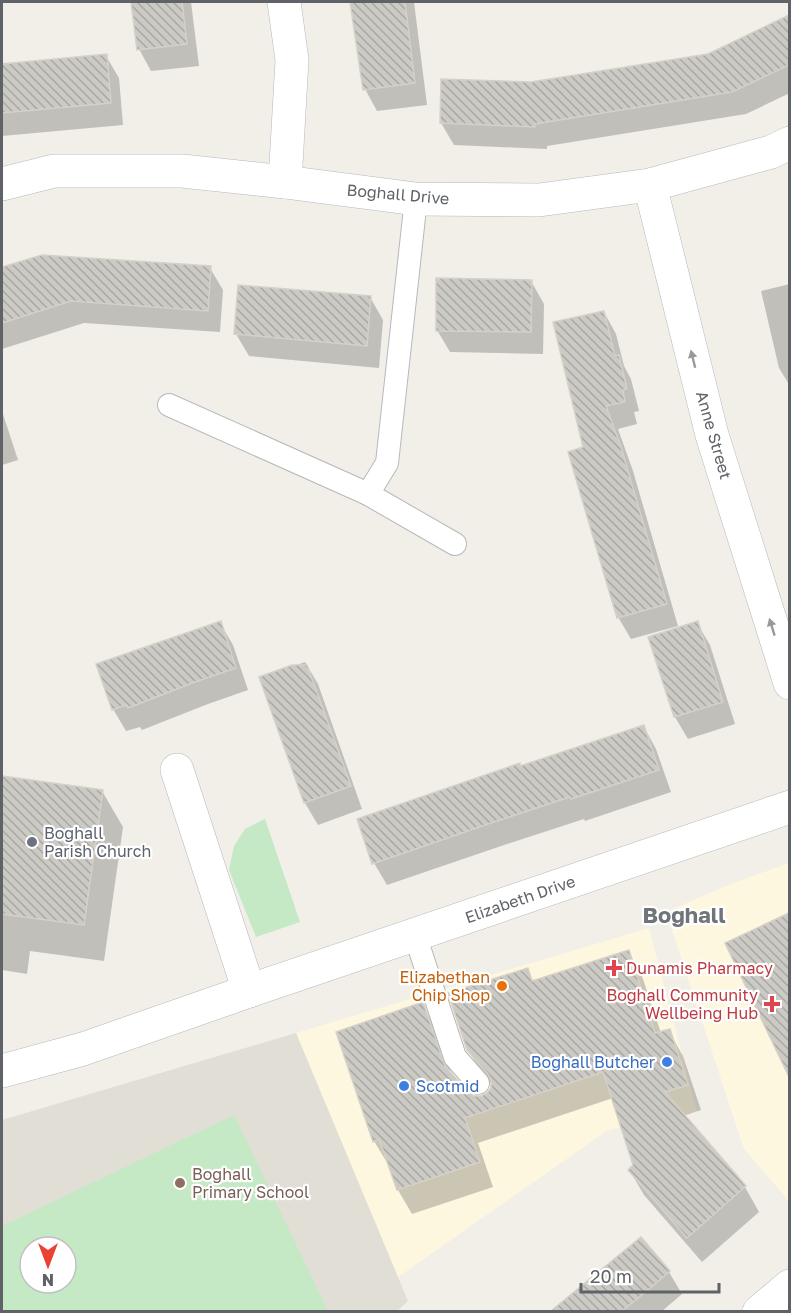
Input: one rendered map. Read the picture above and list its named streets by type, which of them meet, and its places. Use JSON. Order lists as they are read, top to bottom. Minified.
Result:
{"streets":{"street":["Boghall Drive","Anne Street","Elizabeth Drive"]},"crossings":[["Boghall Drive","Anne Street"]],"one_way":["Anne Street"],"districts":["Boghall"],"places":{"other":["Boghall Parish Church","Elizabethan Chip Shop","Boghall Butcher","Scotmid","Boghall Primary School"],"health":["Dunamis Pharmacy","Boghall Community Wellbeing Hub"]},"scale_bar":"20 m","north":"bottom"}
